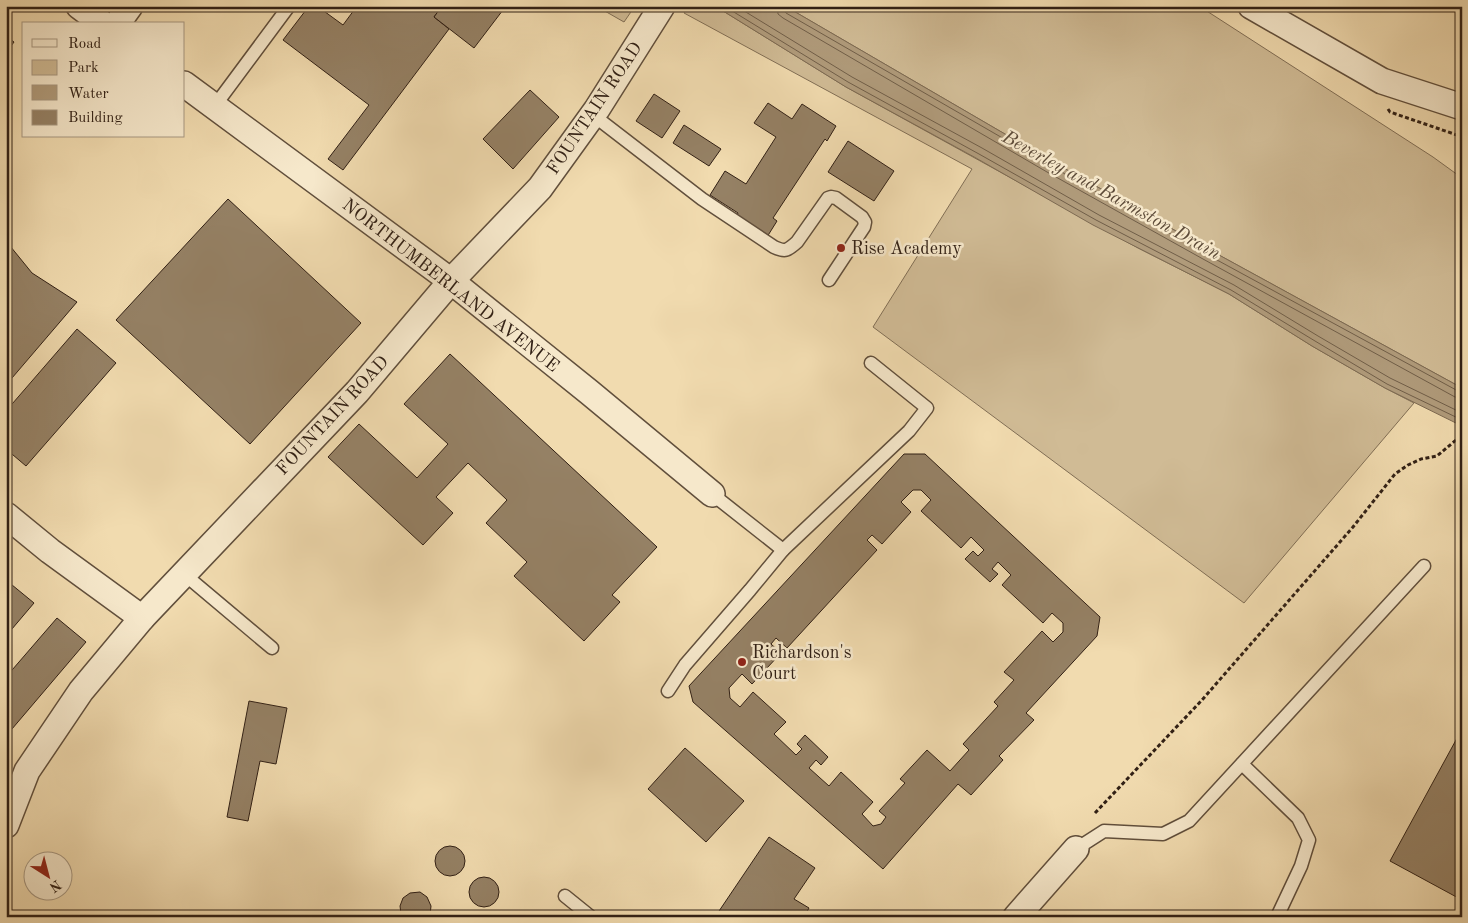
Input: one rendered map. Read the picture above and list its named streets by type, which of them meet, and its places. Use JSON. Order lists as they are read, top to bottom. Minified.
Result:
{"streets":{"street":["FOUNTAIN ROAD","NORTHUMBERLAND AVENUE"]},"crossings":[["FOUNTAIN ROAD","NORTHUMBERLAND AVENUE"]],"water":["Beverley and Barmston Drain"],"places":["Rise Academy","Richardson's Court"],"legend":["Road","Park","Water","Building"],"north":"bottom right"}
